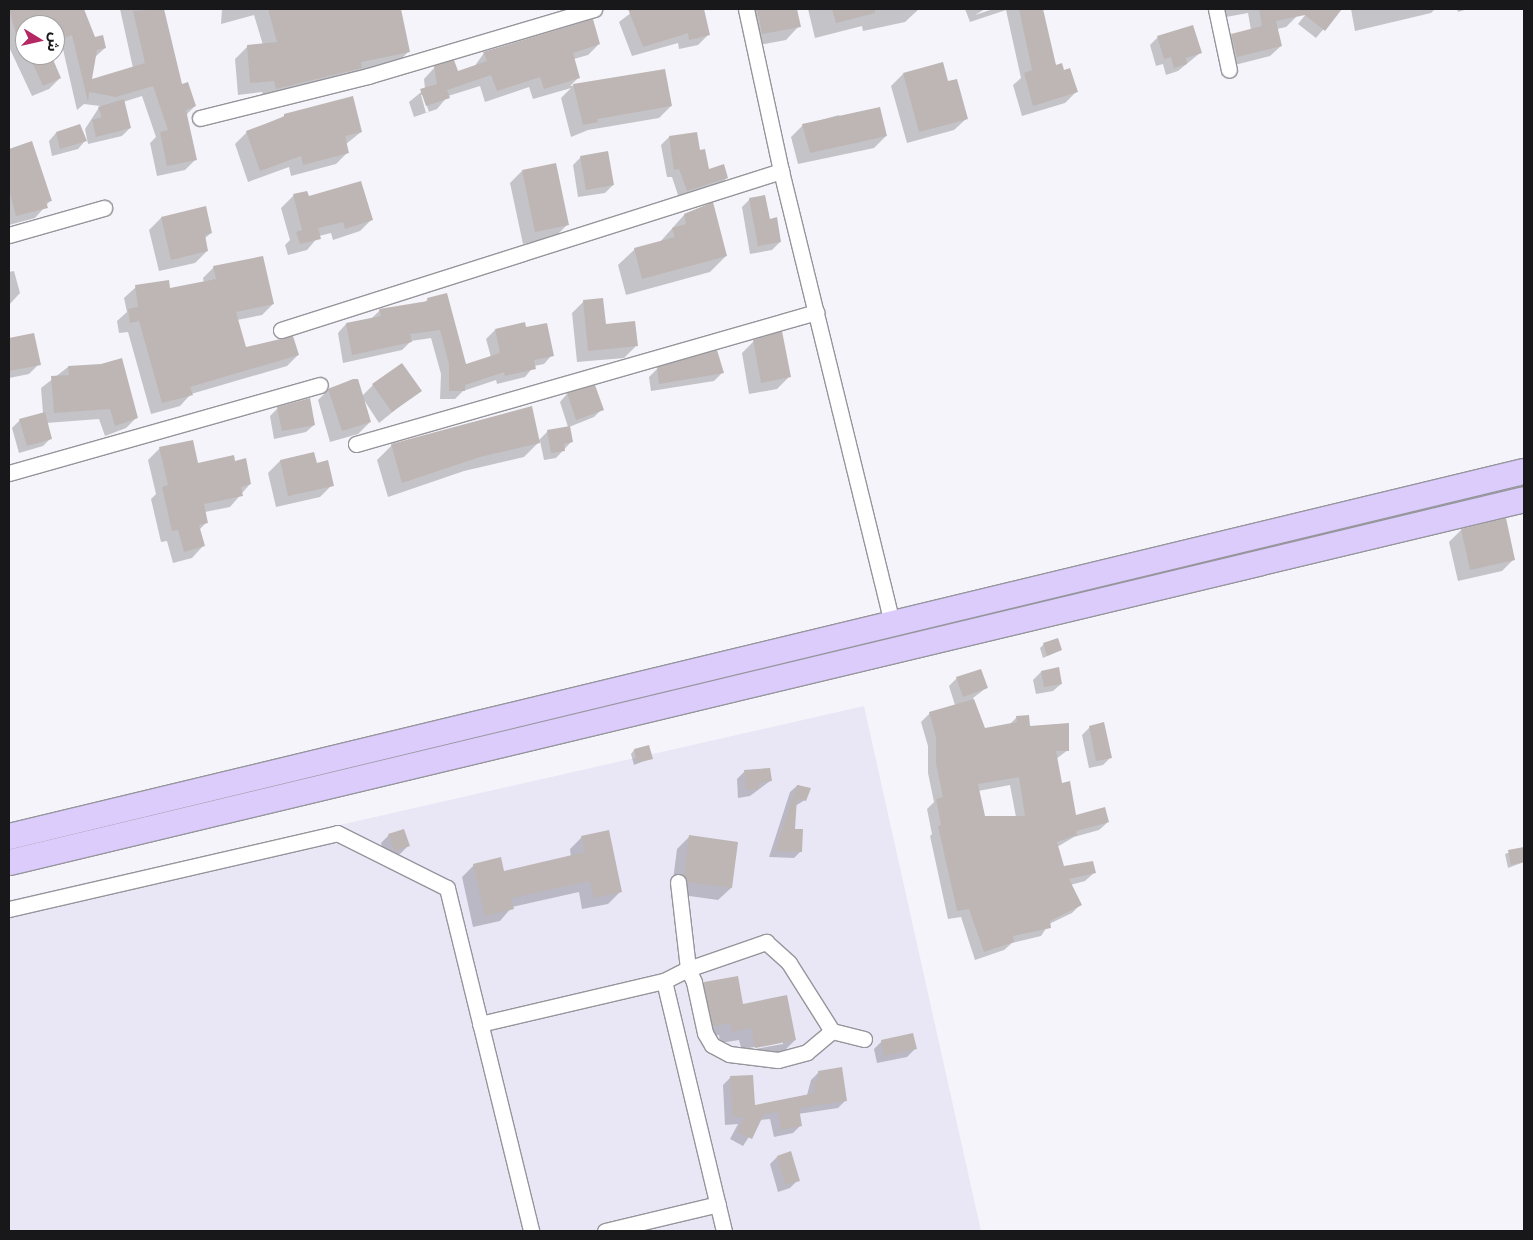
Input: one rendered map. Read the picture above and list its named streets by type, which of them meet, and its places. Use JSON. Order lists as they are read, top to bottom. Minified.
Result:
{"north":"right"}
